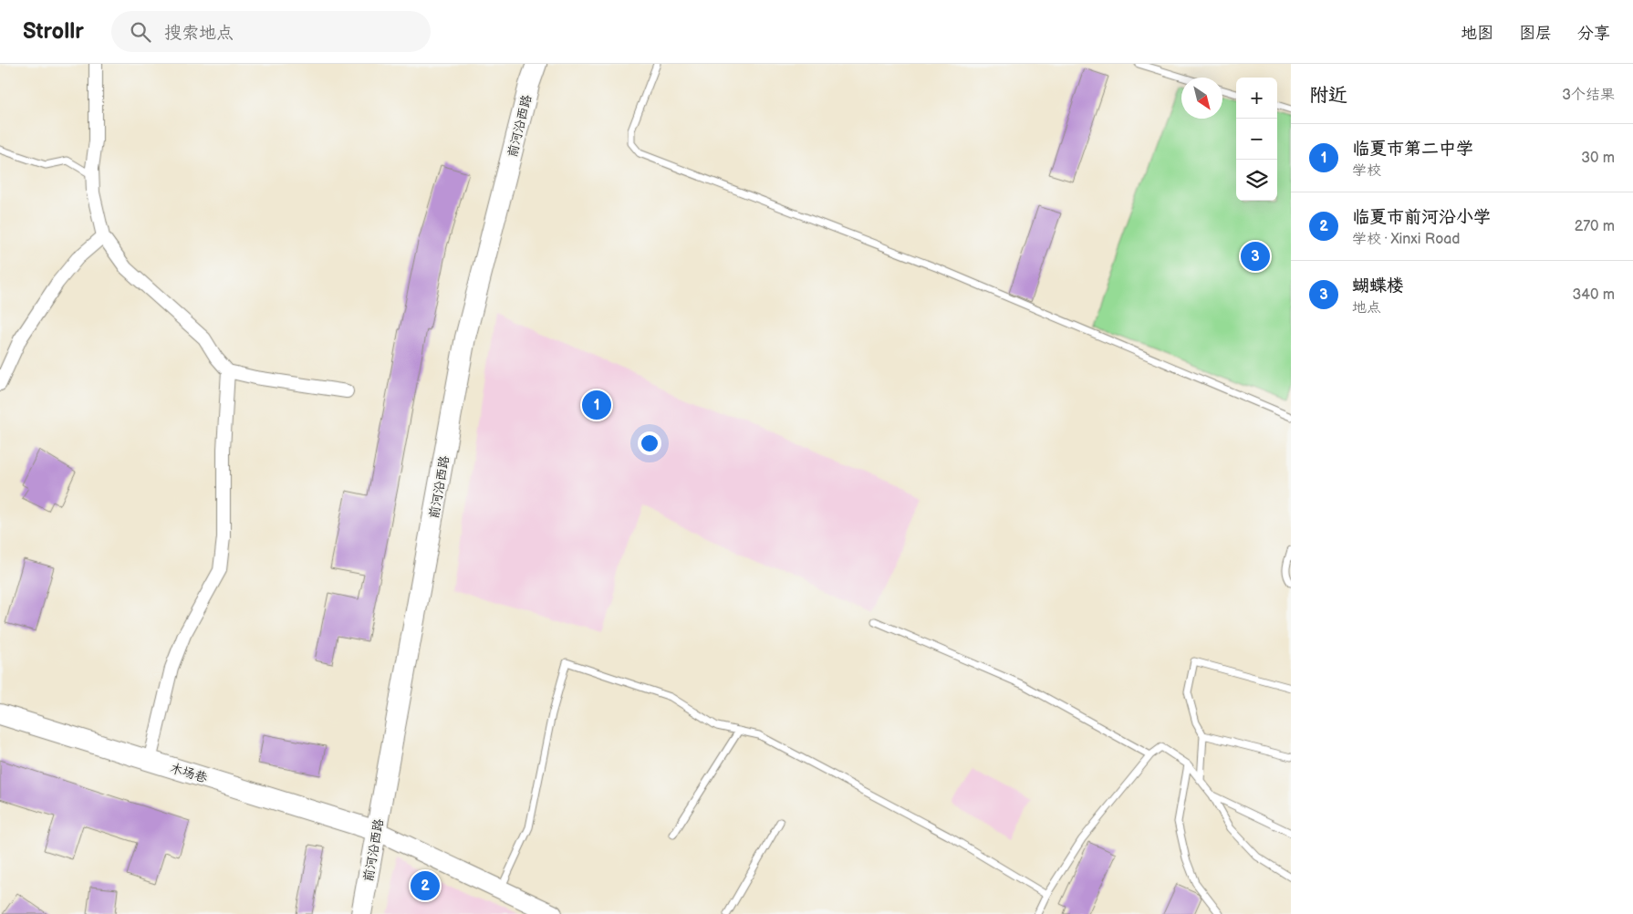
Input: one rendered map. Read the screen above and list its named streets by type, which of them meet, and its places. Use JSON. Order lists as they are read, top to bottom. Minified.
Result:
{"streets":{"main road":["前河沿西路","木场巷"]},"crossings":[["前河沿西路","木场巷"]],"north":"bottom right","page":{"header":"Strollr","search":"搜索地点","nav":["地图","图层","分享"],"heading":["附近","3个结果"],"map_buttons":["+","−"],"list":[{"mark":"1","name":"临夏市第二中学","note":"学校","value":"30 m"},{"mark":"2","name":"临夏市前河沿小学","note":"学校 · Xinxi Road","value":"270 m"},{"mark":"3","name":"蝴蝶楼","note":"地点","value":"340 m"}],"pins":["3","1","2"]}}
